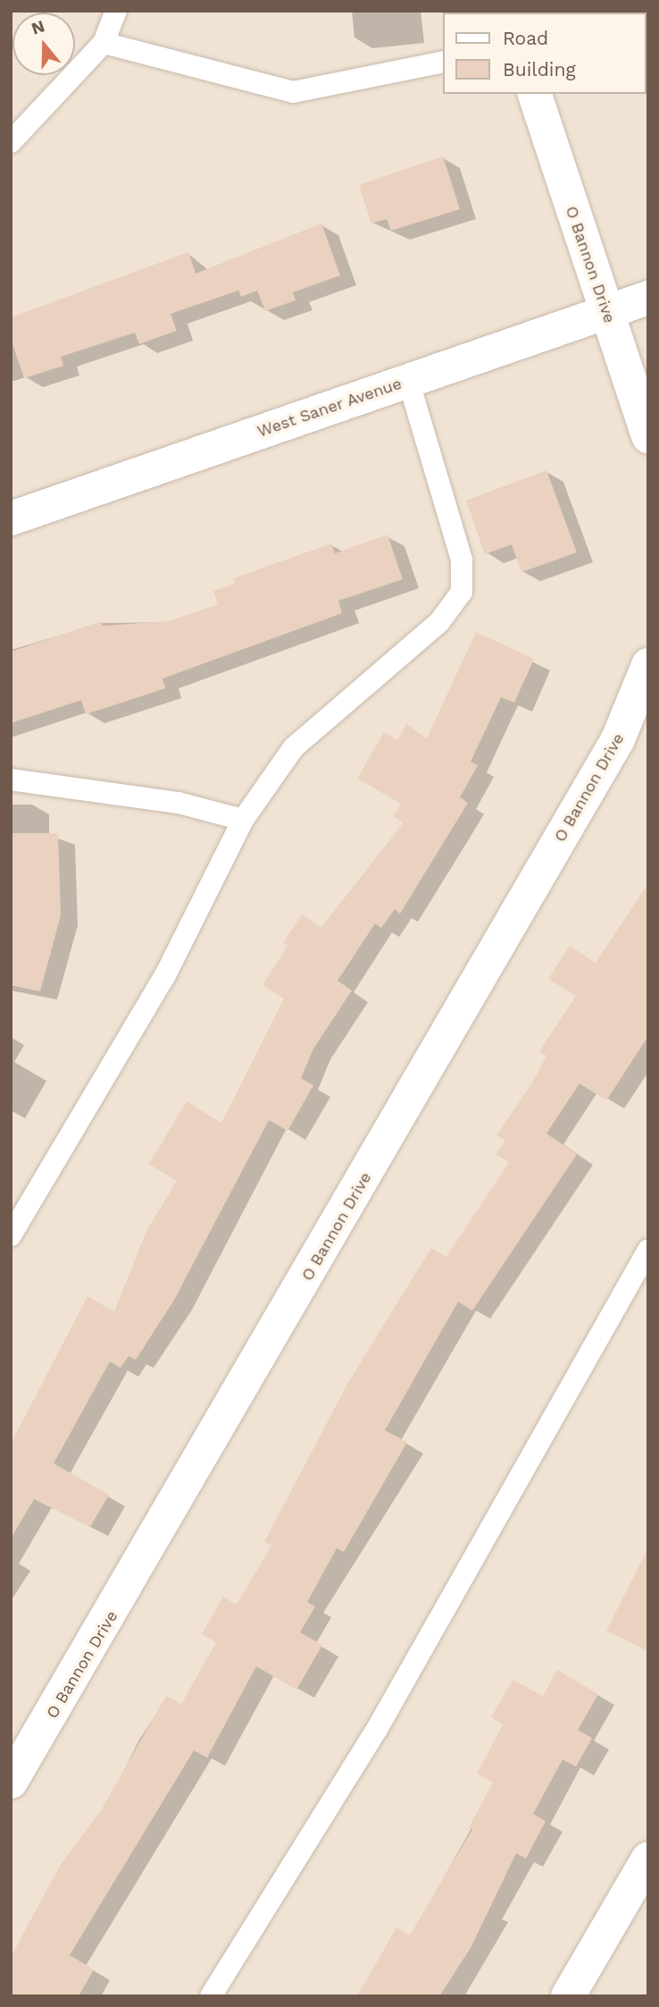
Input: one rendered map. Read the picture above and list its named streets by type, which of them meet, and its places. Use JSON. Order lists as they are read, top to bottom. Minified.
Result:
{"streets":{"street":["O Bannon Drive","West Saner Avenue"]},"crossings":[["O Bannon Drive","West Saner Avenue"]],"legend":["Road","Building"],"north":"top"}
